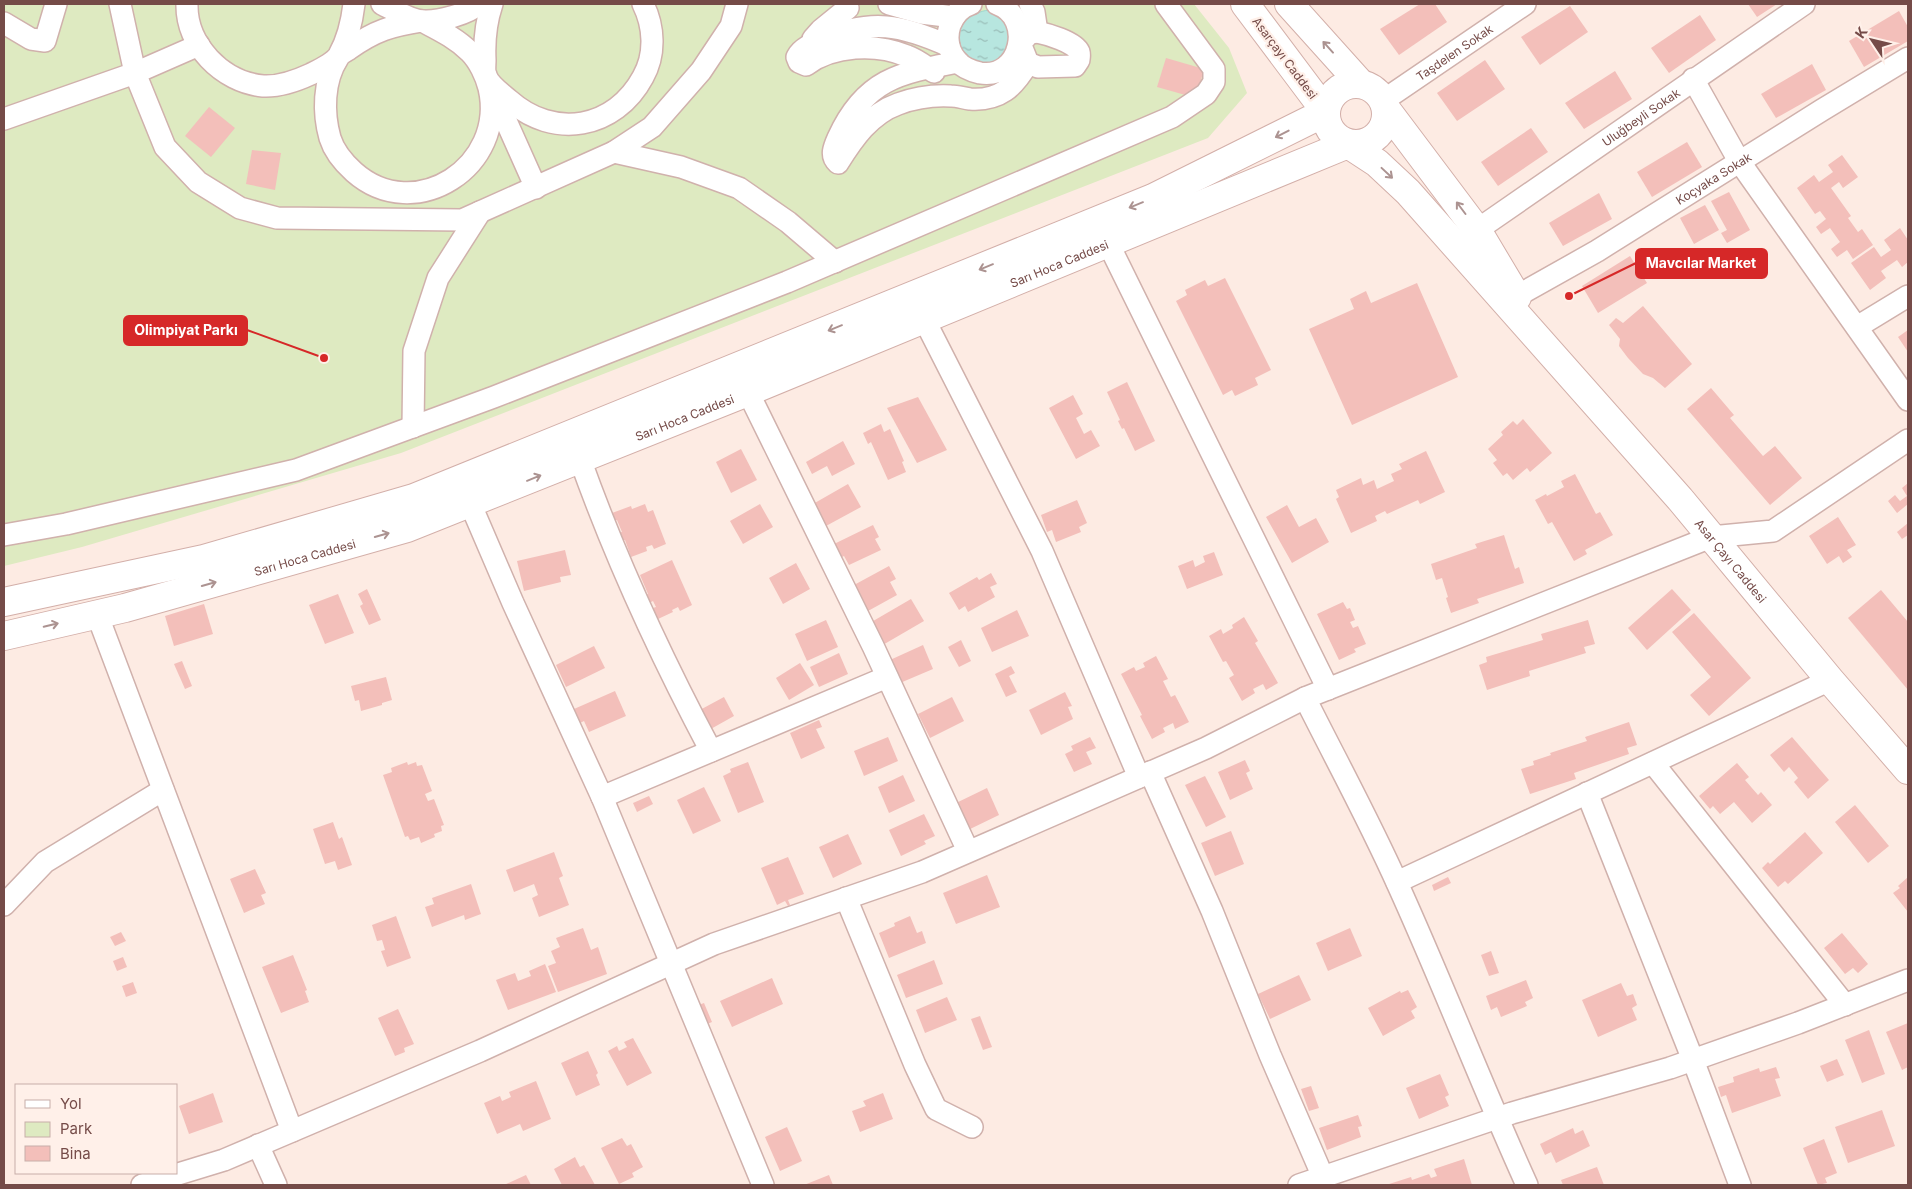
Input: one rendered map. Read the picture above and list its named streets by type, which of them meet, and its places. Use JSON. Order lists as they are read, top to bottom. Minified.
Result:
{"streets":{"street":["Taşdelen Sokak","Asarçayı Caddesi","Uluğbeyli Sokak","Koçyaka Sokak","Sarı Hoca Caddesi","Asar Çayı Caddesi"]},"crossings":[["Taşdelen Sokak","Asarçayı Caddesi"],["Taşdelen Sokak","Sarı Hoca Caddesi"],["Asarçayı Caddesi","Sarı Hoca Caddesi"]],"places":["Mavcılar Market","Olimpiyat Parkı"],"legend":["Yol","Park","Bina"],"north":"top left"}
